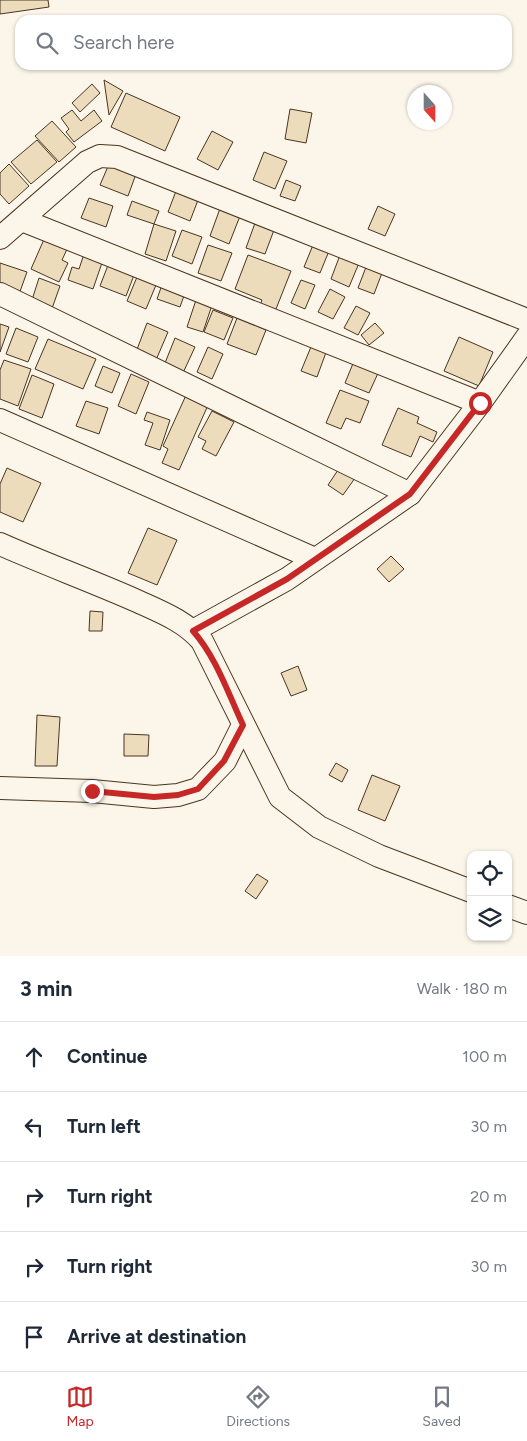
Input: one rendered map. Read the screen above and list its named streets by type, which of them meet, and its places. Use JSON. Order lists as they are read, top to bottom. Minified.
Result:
{"north":"bottom","page":{"search":"Search here","heading":["3 min","Walk · 180 m"],"list":[["Continue","100 m"],["Turn left","30 m"],["Turn right","20 m"],["Turn right","30 m"],"Arrive at destination"],"nav":["Map","Directions","Saved"]}}
